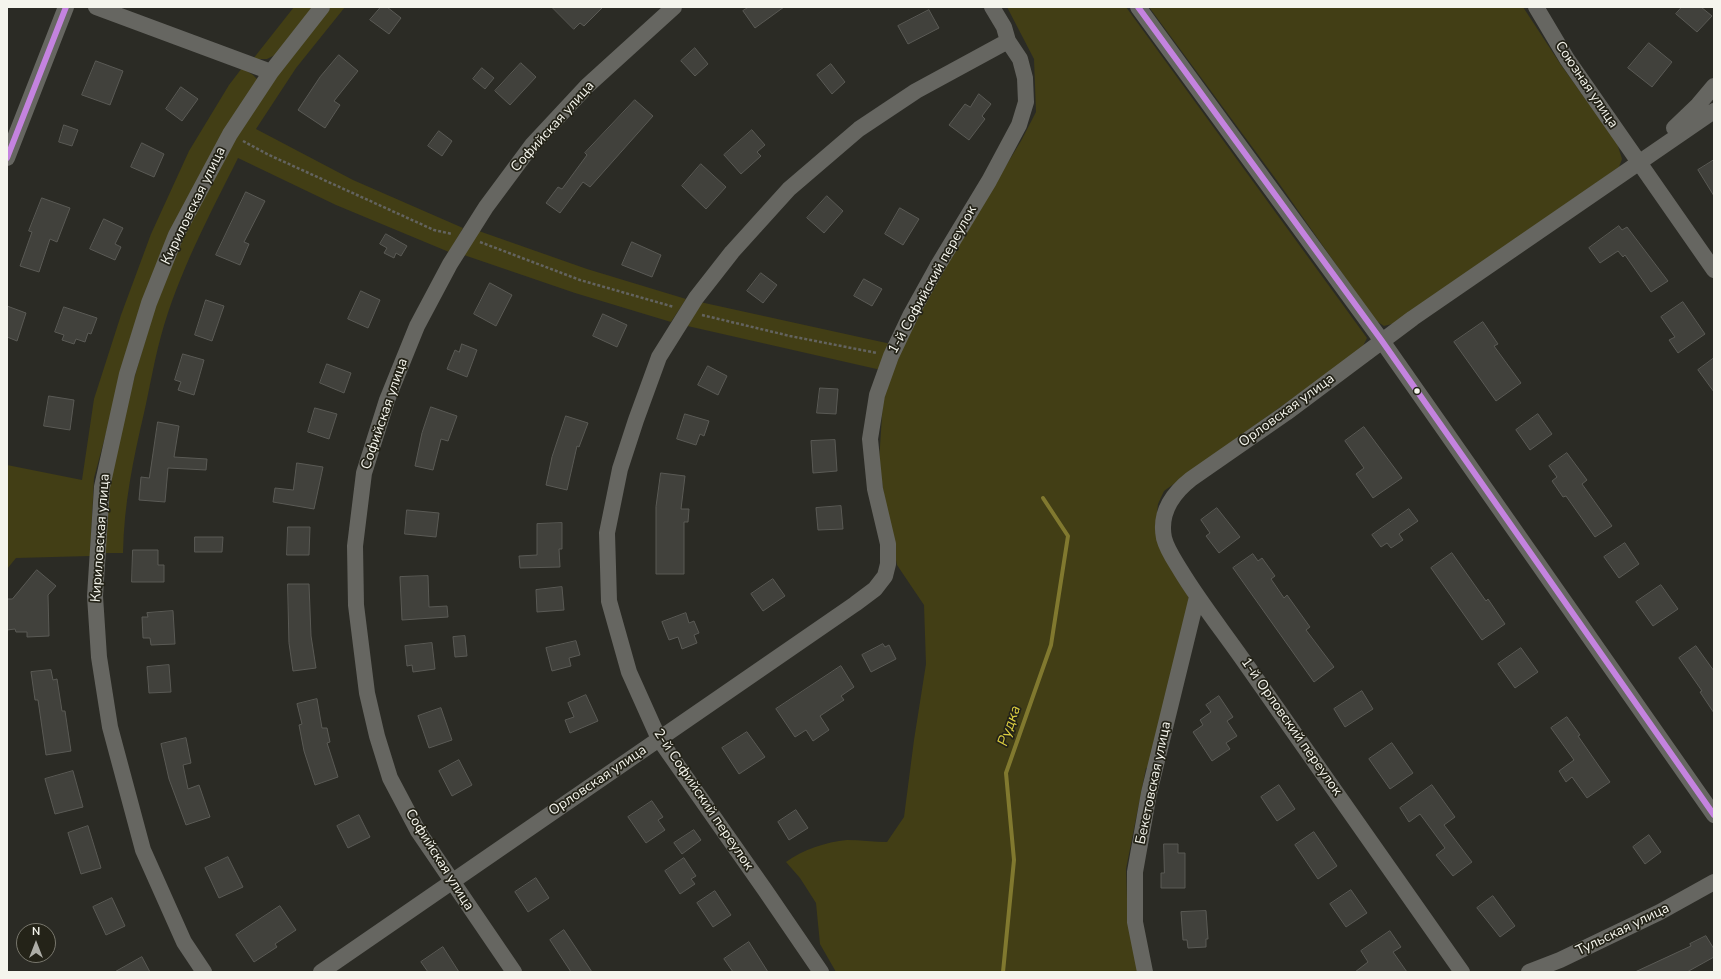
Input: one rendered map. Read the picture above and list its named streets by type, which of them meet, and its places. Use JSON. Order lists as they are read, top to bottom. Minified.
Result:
{"streets":{"street":["Союзная улица","Софийская улица","Кириловская улица","1-й Софийский переулок","Орловская улица","1-й Орловский переулок","Бекетовская улица","2-й Софийский переулок","Тульская улица"]},"crossings":[["Союзная улица","Орловская улица"],["Софийская улица","Орловская улица"],["1-й Софийский переулок","Орловская улица"],["1-й Софийский переулок","2-й Софийский переулок"],["Орловская улица","1-й Орловский переулок"],["Орловская улица","2-й Софийский переулок"],["1-й Орловский переулок","Бекетовская улица"]],"water":["Рудка"],"north":"top"}
